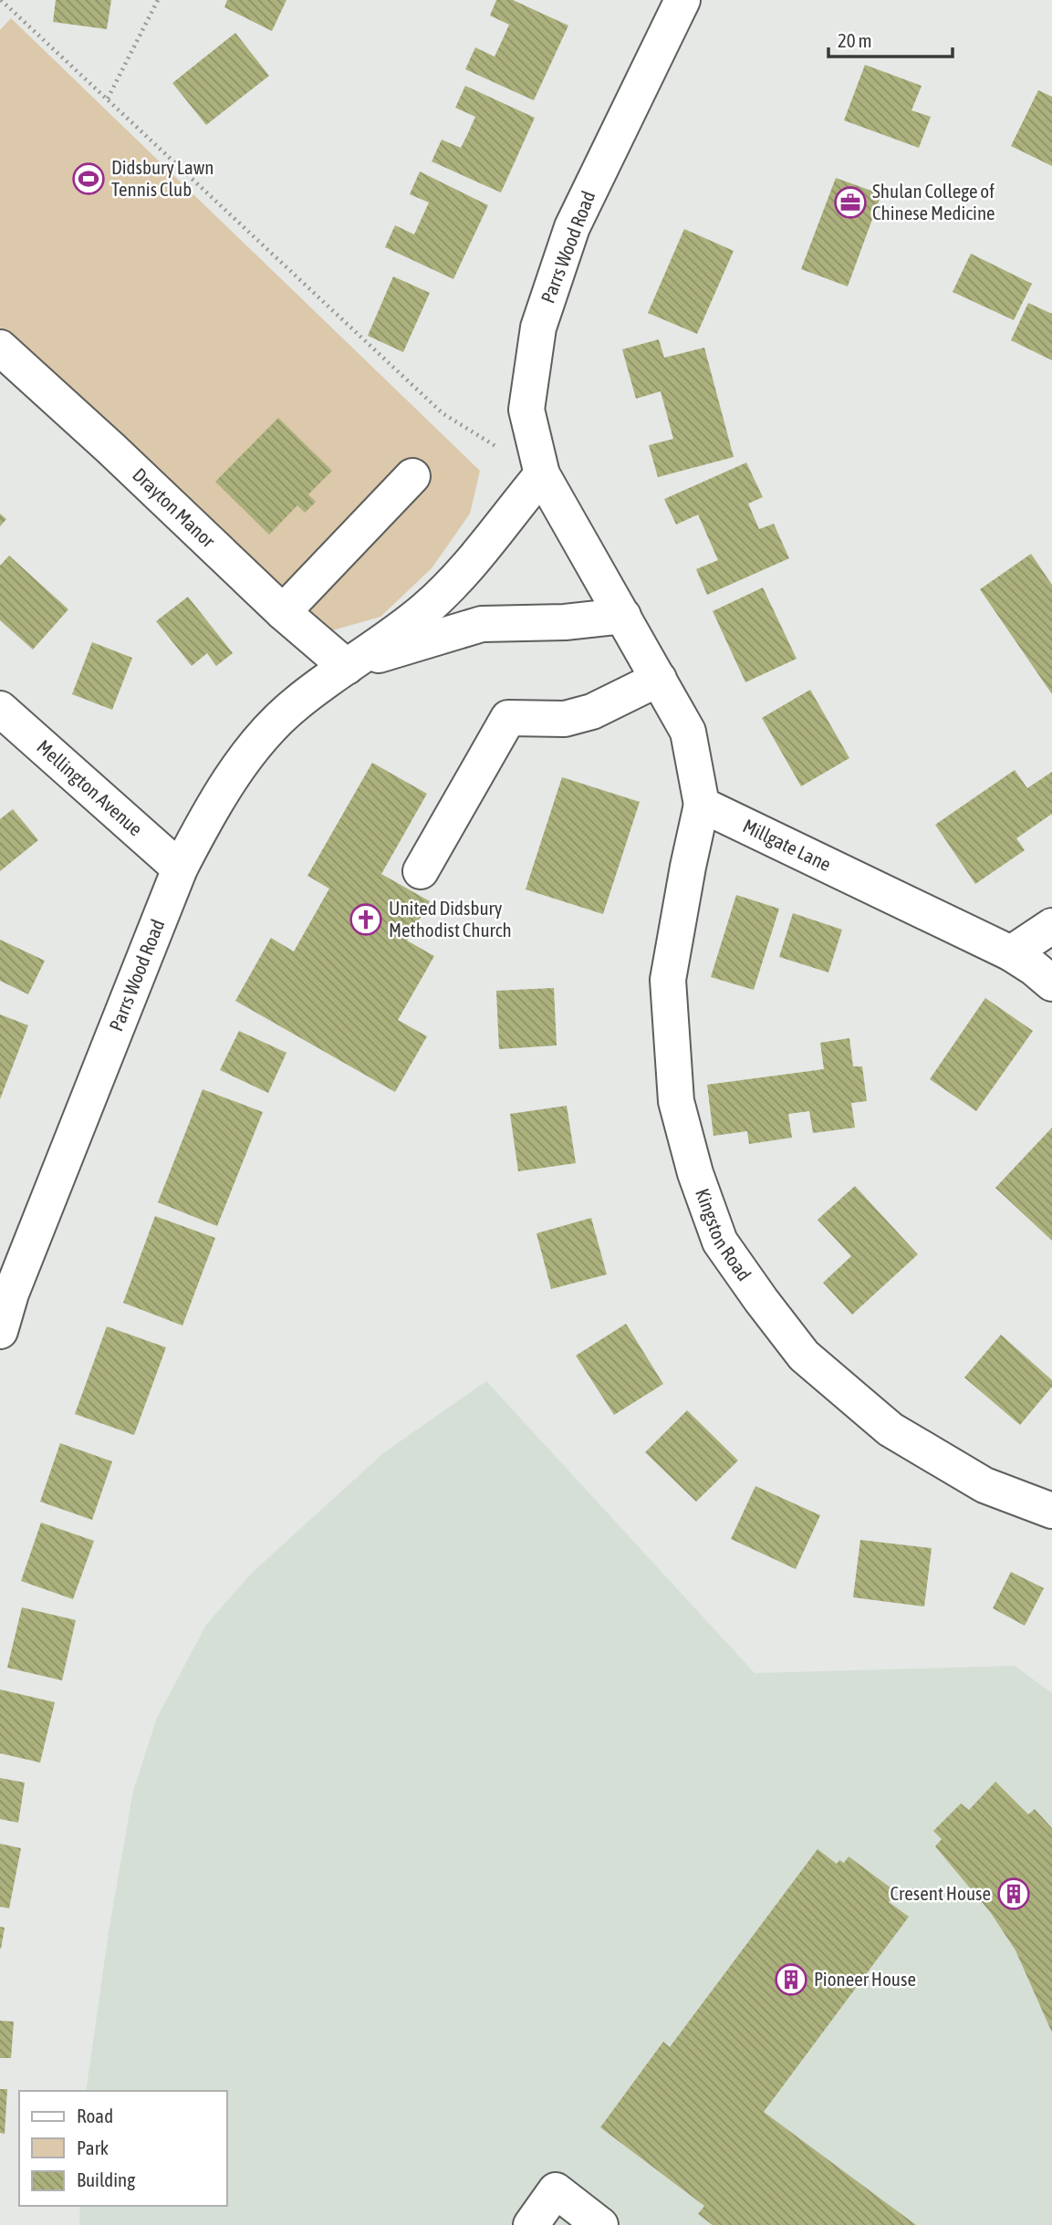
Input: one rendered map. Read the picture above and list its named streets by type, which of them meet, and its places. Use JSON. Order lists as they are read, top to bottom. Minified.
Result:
{"streets":{"street":["Parrs Wood Road","Drayton Manor","Mellington Avenue","Millgate Lane","Kingston Road"]},"crossings":[["Parrs Wood Road","Drayton Manor"],["Parrs Wood Road","Mellington Avenue"],["Millgate Lane","Kingston Road"]],"places":{"sports":["Didsbury Lawn Tennis Club"],"office":["Shulan College of Chinese Medicine"],"church":["United Didsbury Methodist Church"],"building":["Cresent House","Pioneer House"]},"legend":["Road","Park","Building"],"scale_bar":"20 m"}
